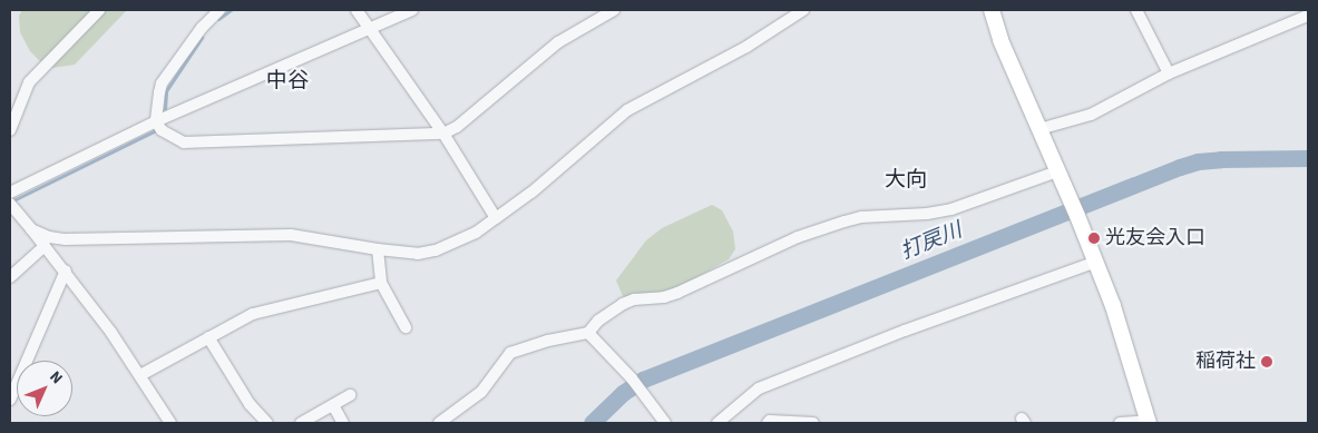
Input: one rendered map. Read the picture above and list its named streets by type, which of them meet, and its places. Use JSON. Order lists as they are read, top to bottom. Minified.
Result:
{"districts":["中谷","大向"],"water":["打戻川"],"places":["光友会入口","稲荷社"],"north":"top right"}
